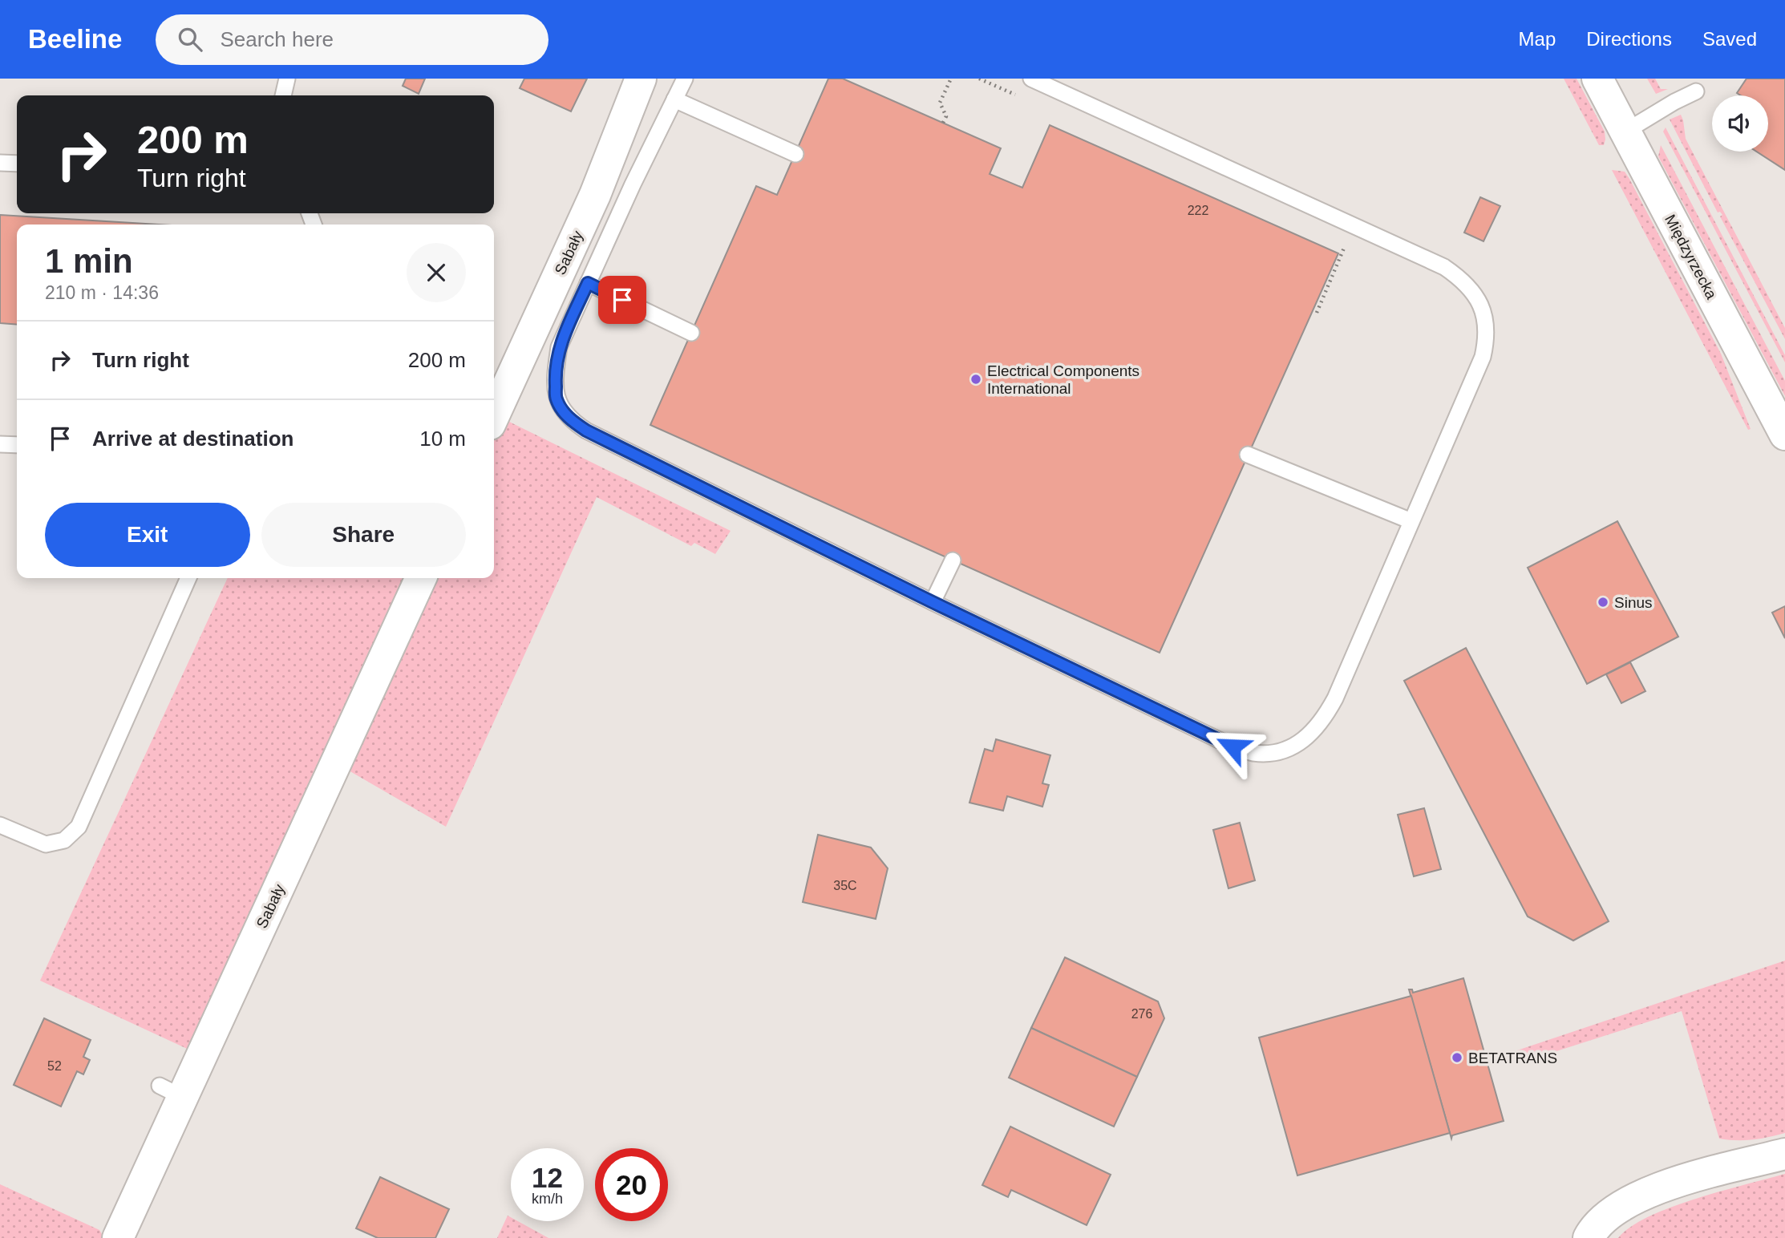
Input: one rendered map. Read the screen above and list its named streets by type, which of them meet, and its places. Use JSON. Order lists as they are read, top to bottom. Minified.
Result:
{"streets":{"street":["Sabały","Międzyrzecka"]},"places":["Electrical Components International","Sinus","BETATRANS"],"house_numbers":["222","35C","276","52"],"page":{"header":"Beeline","search":"Search here","nav":["Map","Directions","Saved"],"turn":["200 m","Turn right"],"heading":["1 min","210 m · 14:36"],"list":[{"name":"Turn right","value":"200 m"},{"name":"Arrive at destination","value":"10 m"}],"buttons":["Exit","Share"],"speed":"12 km/h","limit":"20"}}
